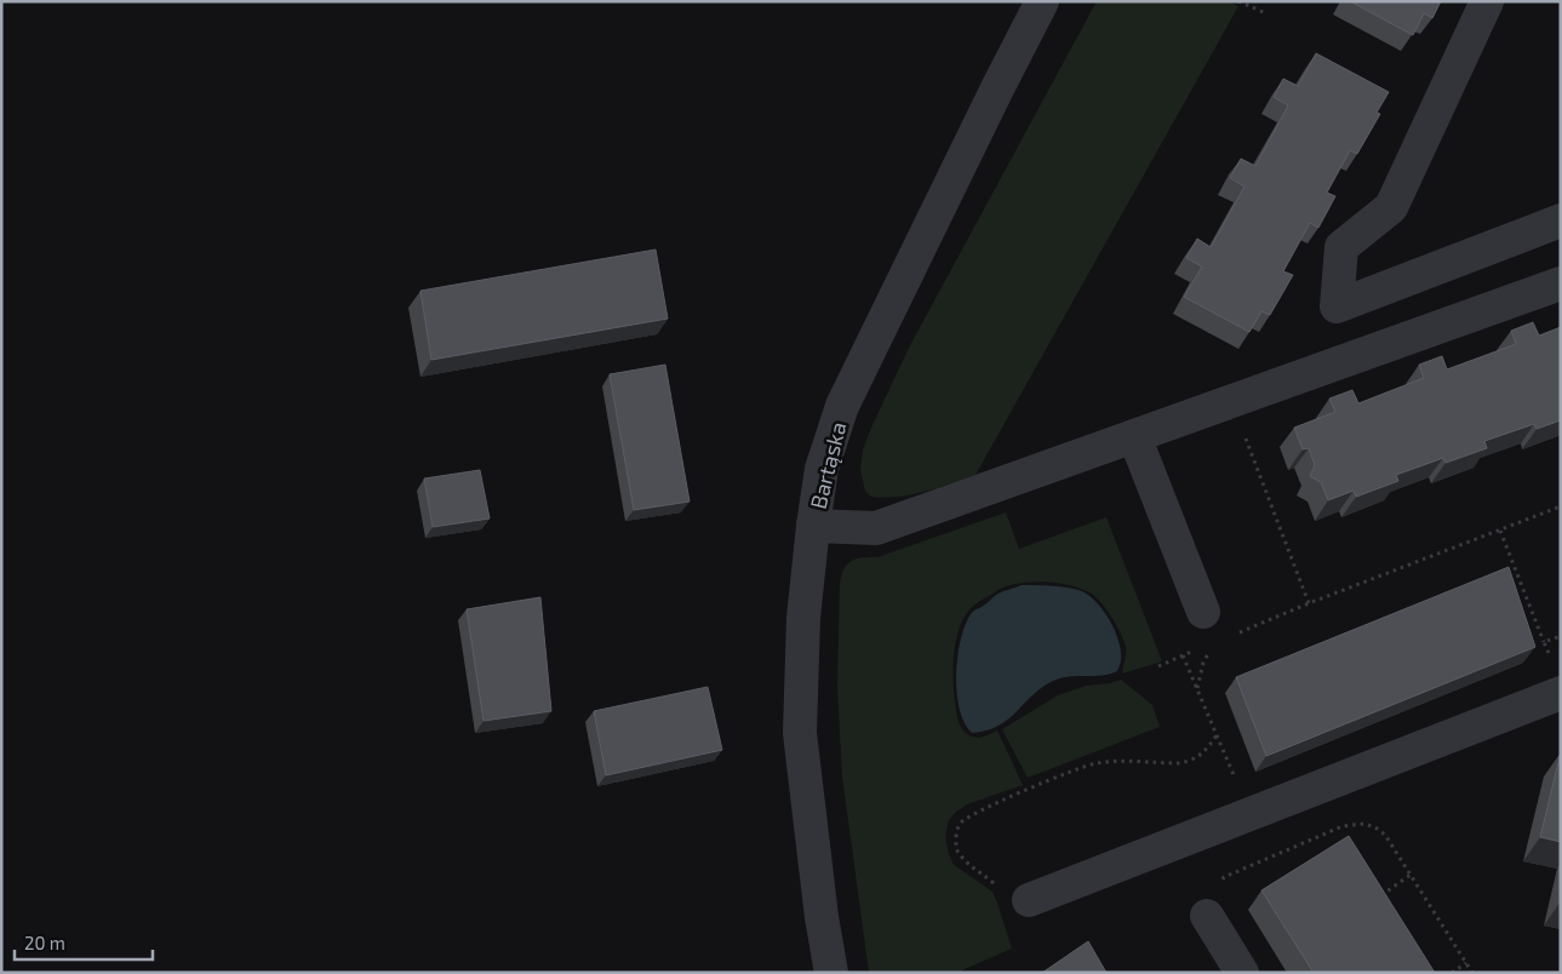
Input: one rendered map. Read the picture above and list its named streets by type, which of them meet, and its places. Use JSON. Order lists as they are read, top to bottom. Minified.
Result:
{"streets":{"street":["Bartąska"]},"scale_bar":"20 m"}
